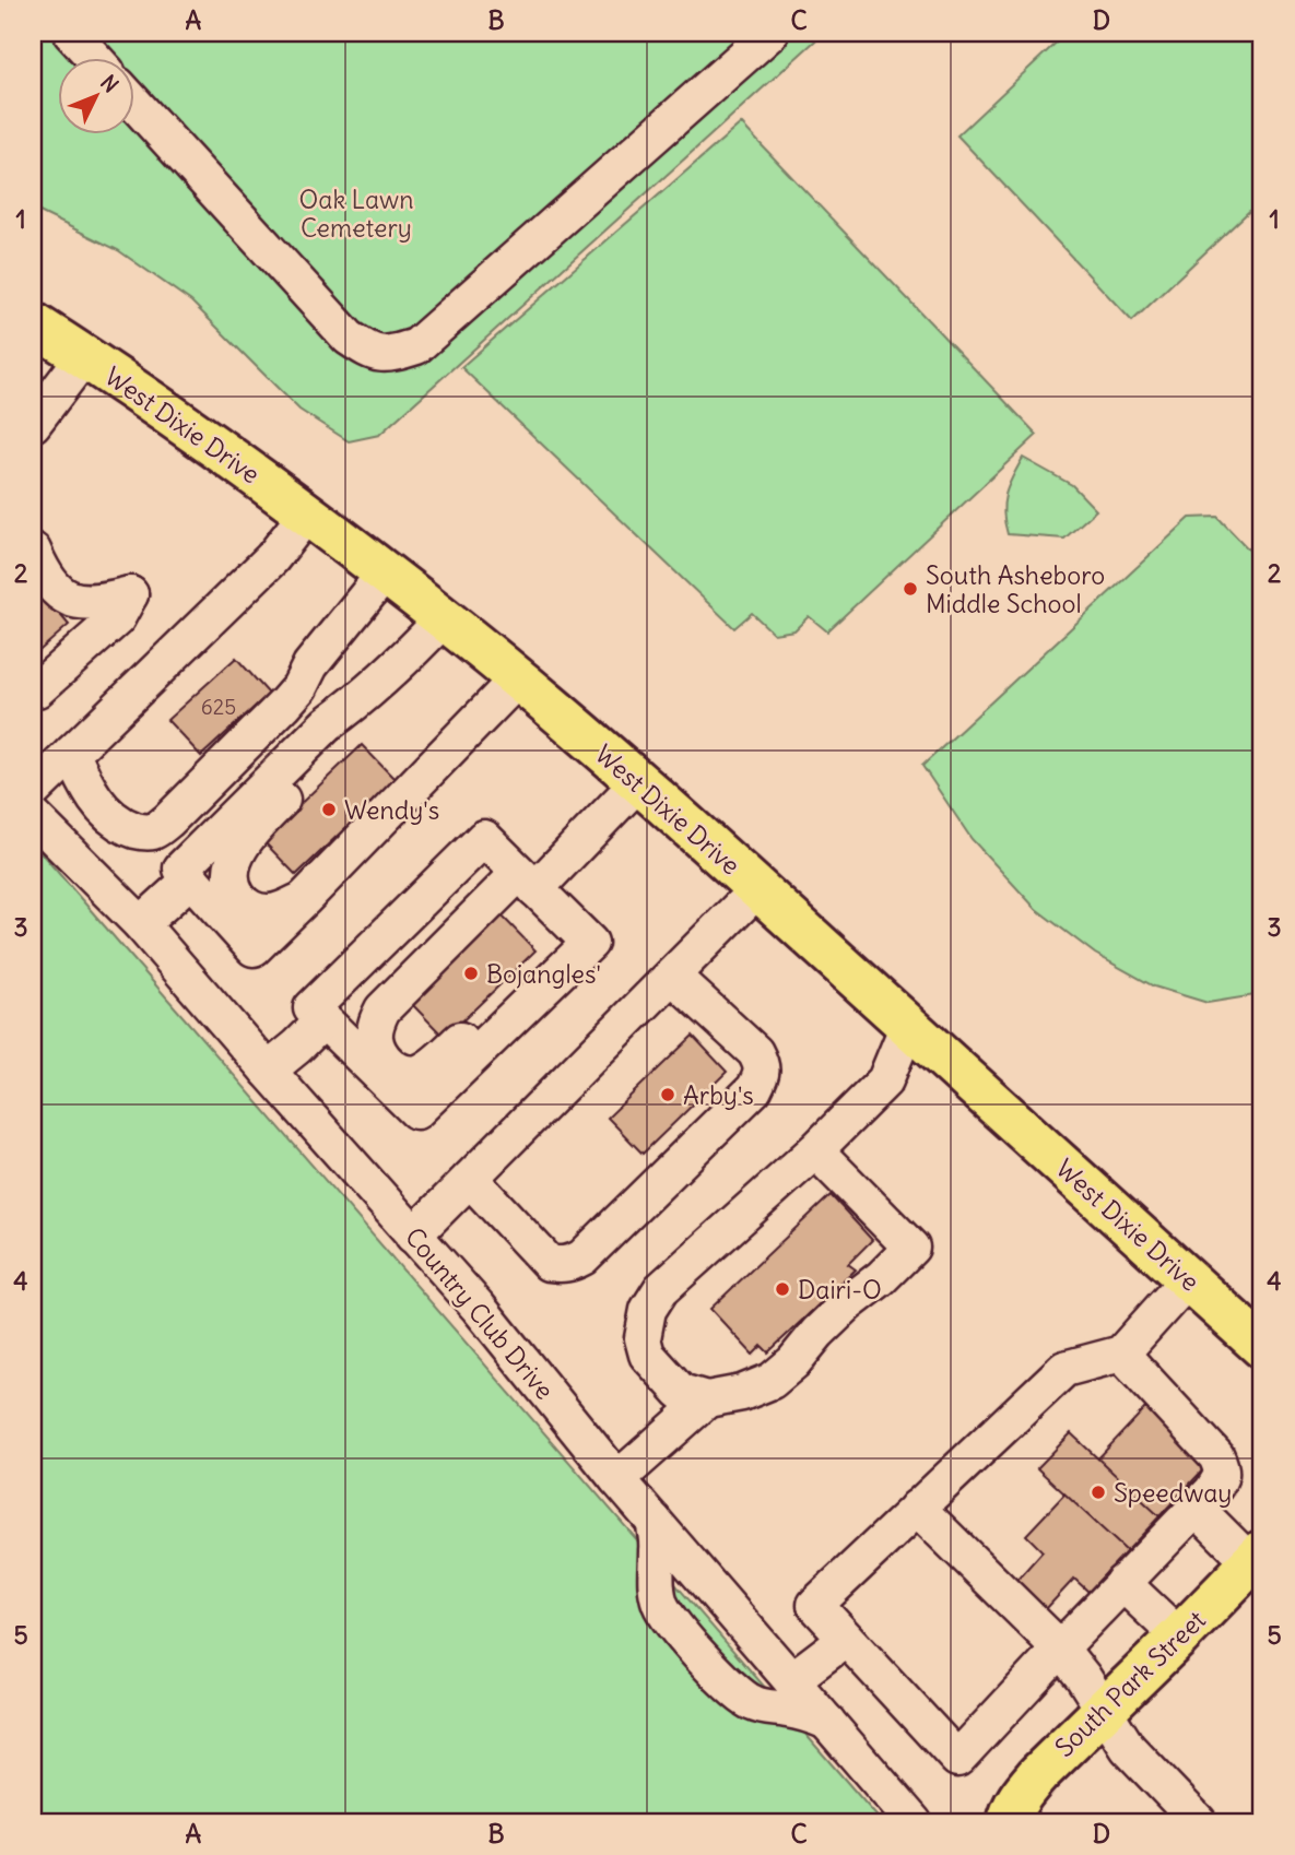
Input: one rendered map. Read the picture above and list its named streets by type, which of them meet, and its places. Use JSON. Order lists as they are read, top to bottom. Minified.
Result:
{"streets":{"main road":["West Dixie Drive","South Park Street"],"street":["Country Club Drive"]},"parks":["Oak Lawn Cemetery"],"places":["South Asheboro Middle School","Wendy's","Bojangles'","Arby's","Dairi-O","Speedway"],"house_numbers":["625"],"north":"top right","grid":{"columns":["A","B","C","D"],"rows":["1","2","3","4","5"]}}
